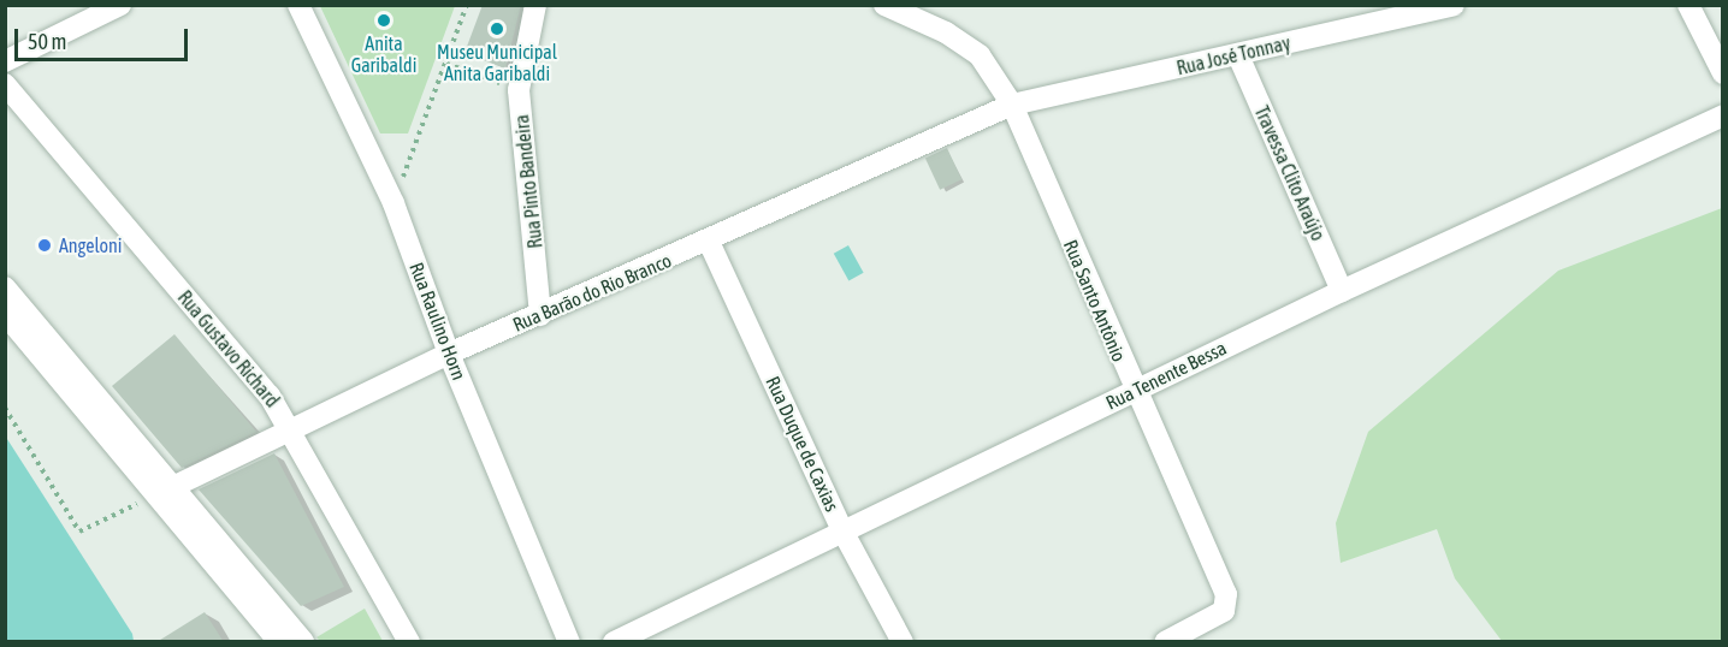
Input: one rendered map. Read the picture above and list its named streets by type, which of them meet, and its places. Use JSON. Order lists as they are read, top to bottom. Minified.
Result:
{"streets":{"street":["Rua José Tonnay","Travessa Clito Araújo","Rua Pinto Bandeira","Rua Barão do Rio Branco","Rua Santo Antônio","Rua Raulino Horn","Rua Gustavo Richard","Rua Tenente Bessa","Rua Duque de Caxias"]},"crossings":[["Rua José Tonnay","Travessa Clito Araújo"],["Rua José Tonnay","Rua Barão do Rio Branco"],["Rua José Tonnay","Rua Santo Antônio"],["Travessa Clito Araújo","Rua Tenente Bessa"],["Rua Pinto Bandeira","Rua Barão do Rio Branco"],["Rua Barão do Rio Branco","Rua Santo Antônio"],["Rua Barão do Rio Branco","Rua Raulino Horn"],["Rua Barão do Rio Branco","Rua Gustavo Richard"],["Rua Barão do Rio Branco","Rua Duque de Caxias"],["Rua Santo Antônio","Rua Tenente Bessa"],["Rua Tenente Bessa","Rua Duque de Caxias"]],"places":["Anita Garibaldi","Museu Municipal Anita Garibaldi","Angeloni"],"scale_bar":"50 m"}
